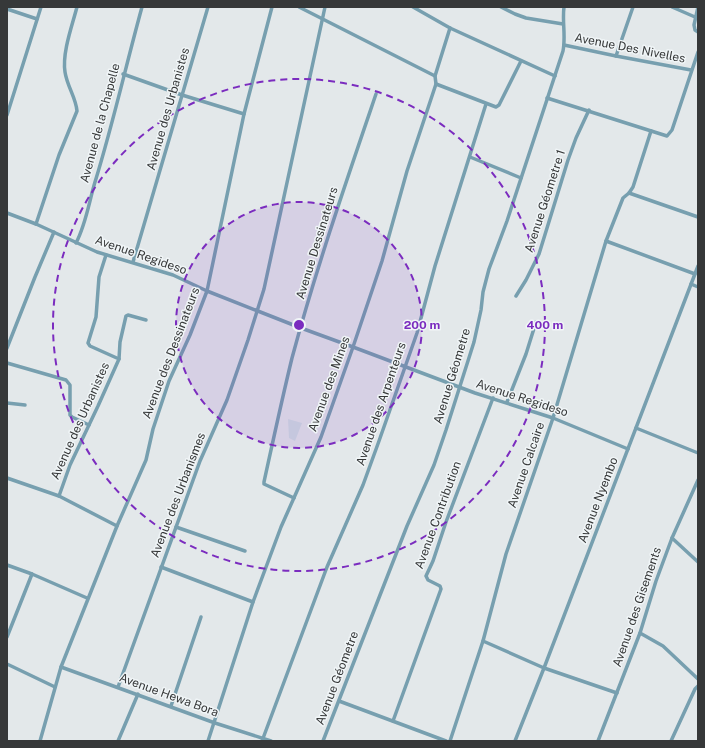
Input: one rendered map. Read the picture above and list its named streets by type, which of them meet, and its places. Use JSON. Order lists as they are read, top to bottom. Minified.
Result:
{"streets":{"street":["Avenue Des Nivelles","Avenue des Urbanistes","Avenue de la Chapelle","Avenue Géometre 1","Avenue Dessinateurs","Avenue Regideso","Avenue des Dessinateurs","Avenue Géometre","Avenue des Mines","Avenue des Arpenteurs","Avenue Calcaire","Avenue des Urbanismes","Avenue Nyembo","Avenue Contribution","Avenue des Gisements","Avenue Hewa Bora"]},"crossings":[["Avenue Des Nivelles","Avenue Géometre"],["Avenue des Urbanistes","Avenue Regideso"],["Avenue de la Chapelle","Avenue Regideso"],["Avenue Dessinateurs","Avenue Regideso"],["Avenue Dessinateurs","Avenue des Mines"],["Avenue Regideso","Avenue des Dessinateurs"],["Avenue Regideso","Avenue Géometre"],["Avenue Regideso","Avenue des Mines"],["Avenue Regideso","Avenue des Arpenteurs"],["Avenue Regideso","Avenue Calcaire"],["Avenue Regideso","Avenue des Urbanismes"],["Avenue Regideso","Avenue Nyembo"],["Avenue Regideso","Avenue Contribution"],["Avenue des Dessinateurs","Avenue Hewa Bora"],["Avenue des Mines","Avenue Hewa Bora"],["Avenue des Arpenteurs","Avenue Hewa Bora"],["Avenue des Urbanismes","Avenue Hewa Bora"]],"rings":["200 m","400 m"]}
